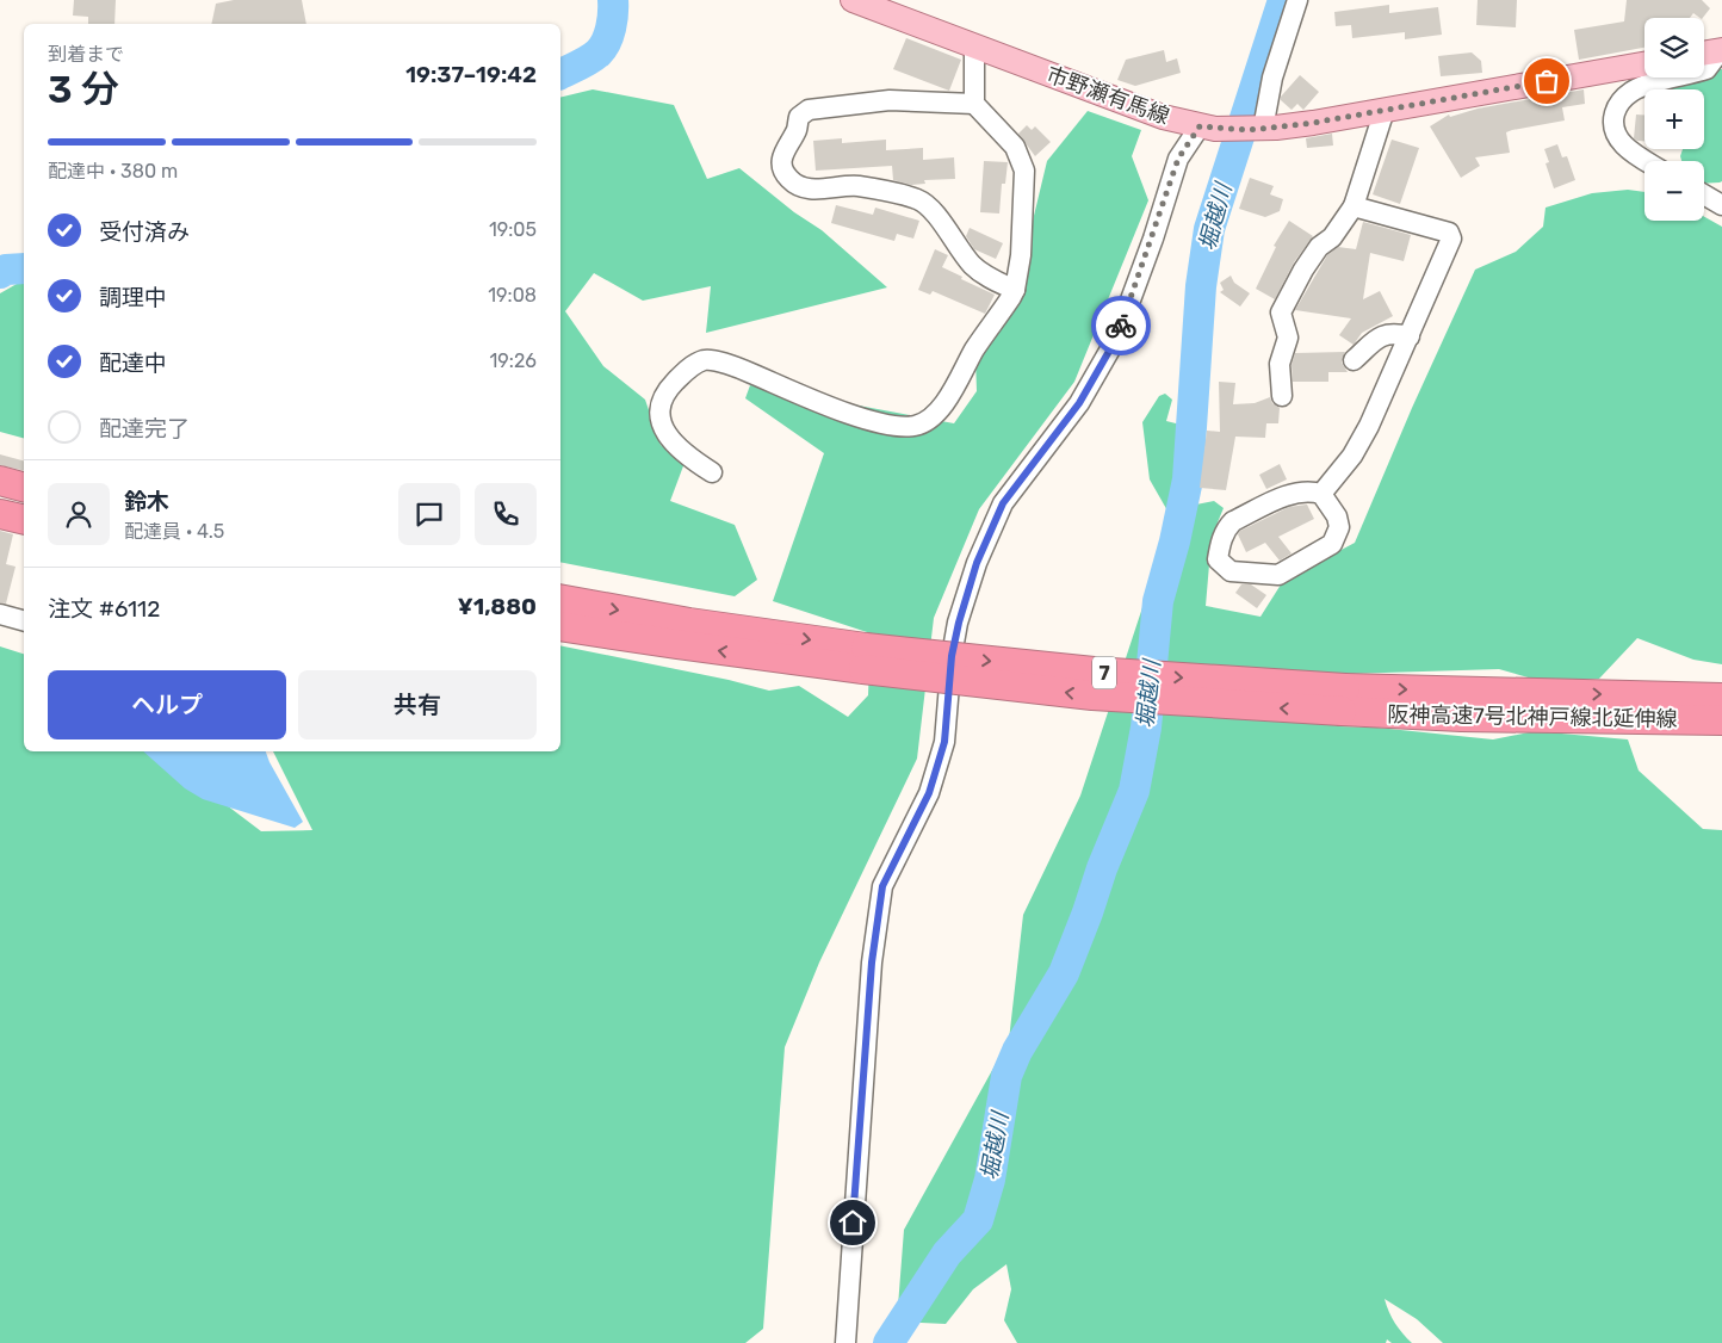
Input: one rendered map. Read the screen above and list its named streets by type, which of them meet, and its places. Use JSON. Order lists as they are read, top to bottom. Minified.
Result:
{"streets":{"highway":["7","阪神高速7号北神戸線北延伸線"],"main road":["市野瀬有馬線"]},"crossings":[["7","阪神高速7号北神戸線北延伸線"]],"water":["堀越川"],"page":{"map_buttons":["+","−"],"heading":["3 分","到着まで","19:37–19:42"],"panel":["鈴木","配達員 · 4.5","注文 #6112","¥1,880"],"bar":"配達中 · 380 m","list":[["受付済み","19:05"],["調理中","19:08"],["配達中","19:26"],"配達完了"],"buttons":["ヘルプ","共有"]}}
